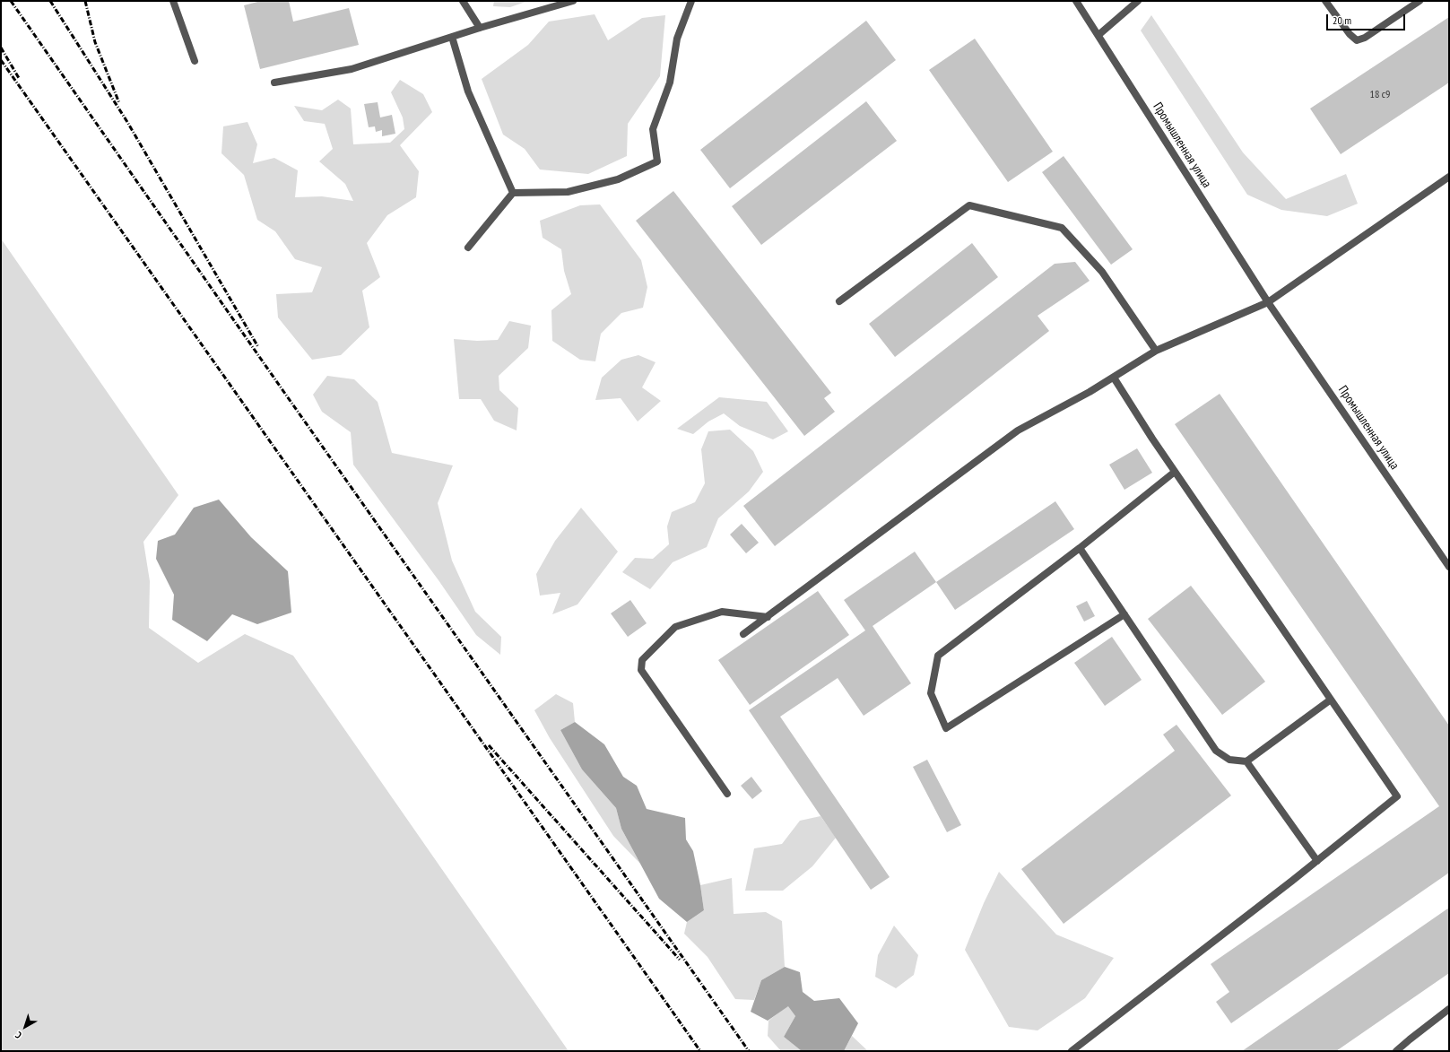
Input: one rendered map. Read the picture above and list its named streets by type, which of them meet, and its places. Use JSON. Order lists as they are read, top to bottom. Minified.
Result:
{"streets":{"street":["Промышленная улица"]},"house_numbers":["18 с9"],"scale_bar":"20 m","north":"bottom left"}
